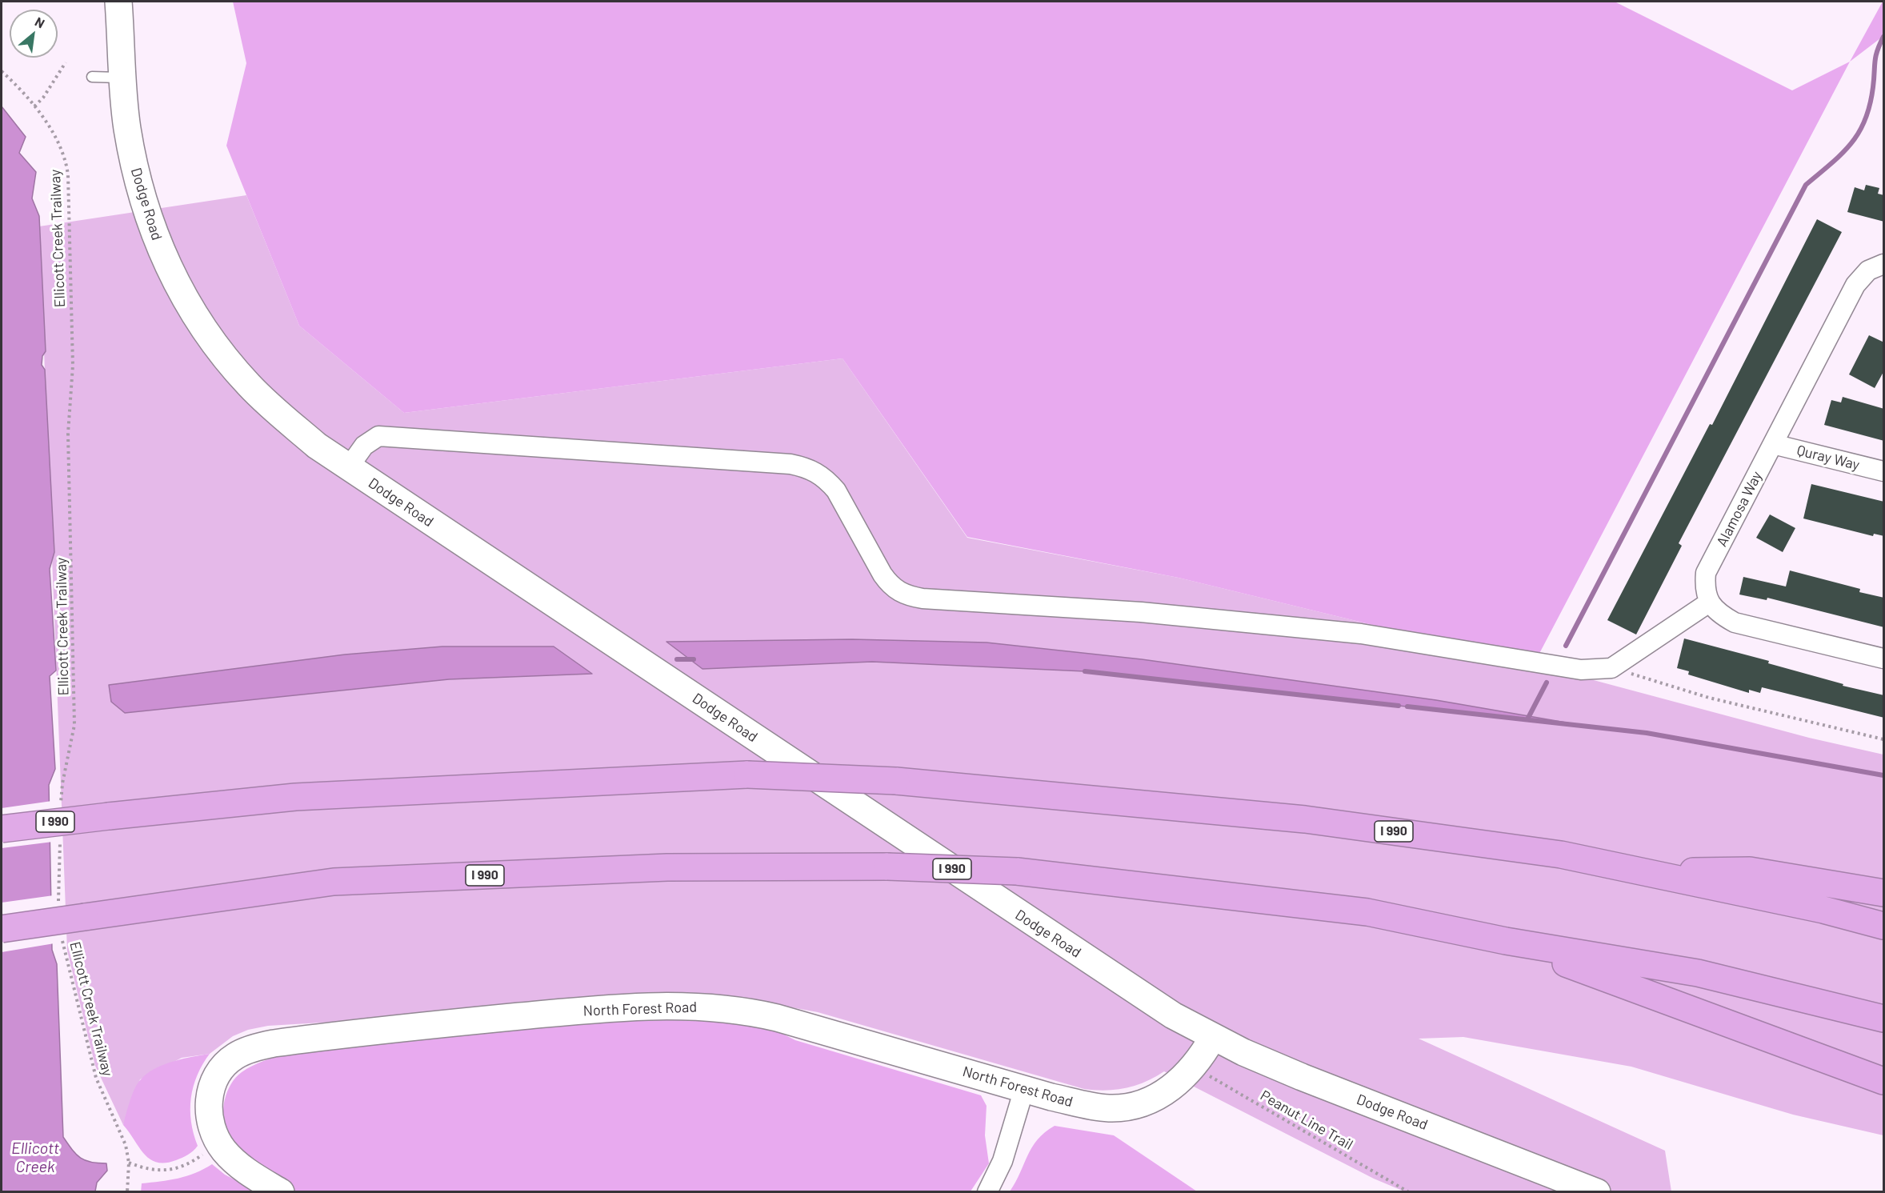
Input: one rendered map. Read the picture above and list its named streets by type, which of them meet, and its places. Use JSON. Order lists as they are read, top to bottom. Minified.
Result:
{"streets":{"highway":["I 990"],"street":["Dodge Road","Quray Way","Alamosa Way","North Forest Road"],"path":["Ellicott Creek Trailway","Peanut Line Trail"]},"crossings":[["Dodge Road","North Forest Road"],["Quray Way","Alamosa Way"],["North Forest Road","Peanut Line Trail"]],"water":["Ellicott Creek"],"north":"top right"}
